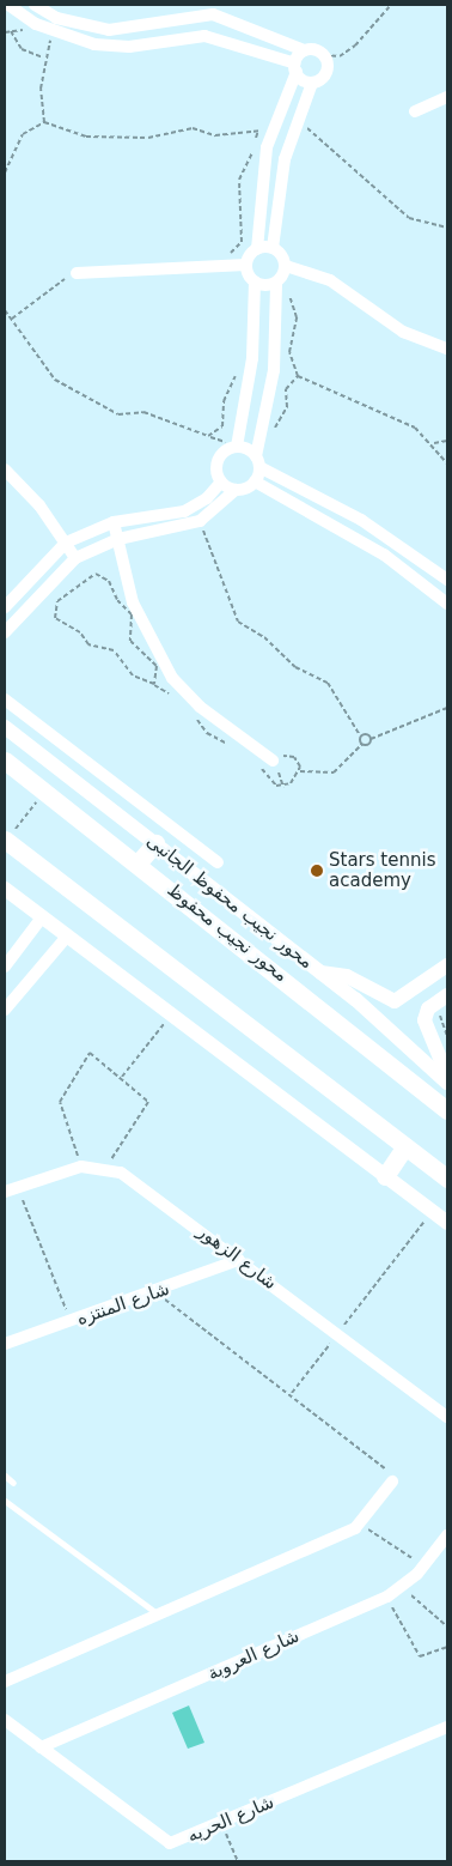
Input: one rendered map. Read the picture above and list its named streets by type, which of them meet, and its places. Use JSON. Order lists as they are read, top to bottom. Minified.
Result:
{"streets":{"main road":["محور نجيب محفوظ"],"street":["محور نجيب محفوظ الجانبى","شارع الزهور","شارع المنتزه","شارع العروبة","شارع الحريه"]},"crossings":[["شارع الزهور","شارع المنتزه"],["شارع العروبة","شارع الحريه"]],"places":["Stars tennis academy"]}
